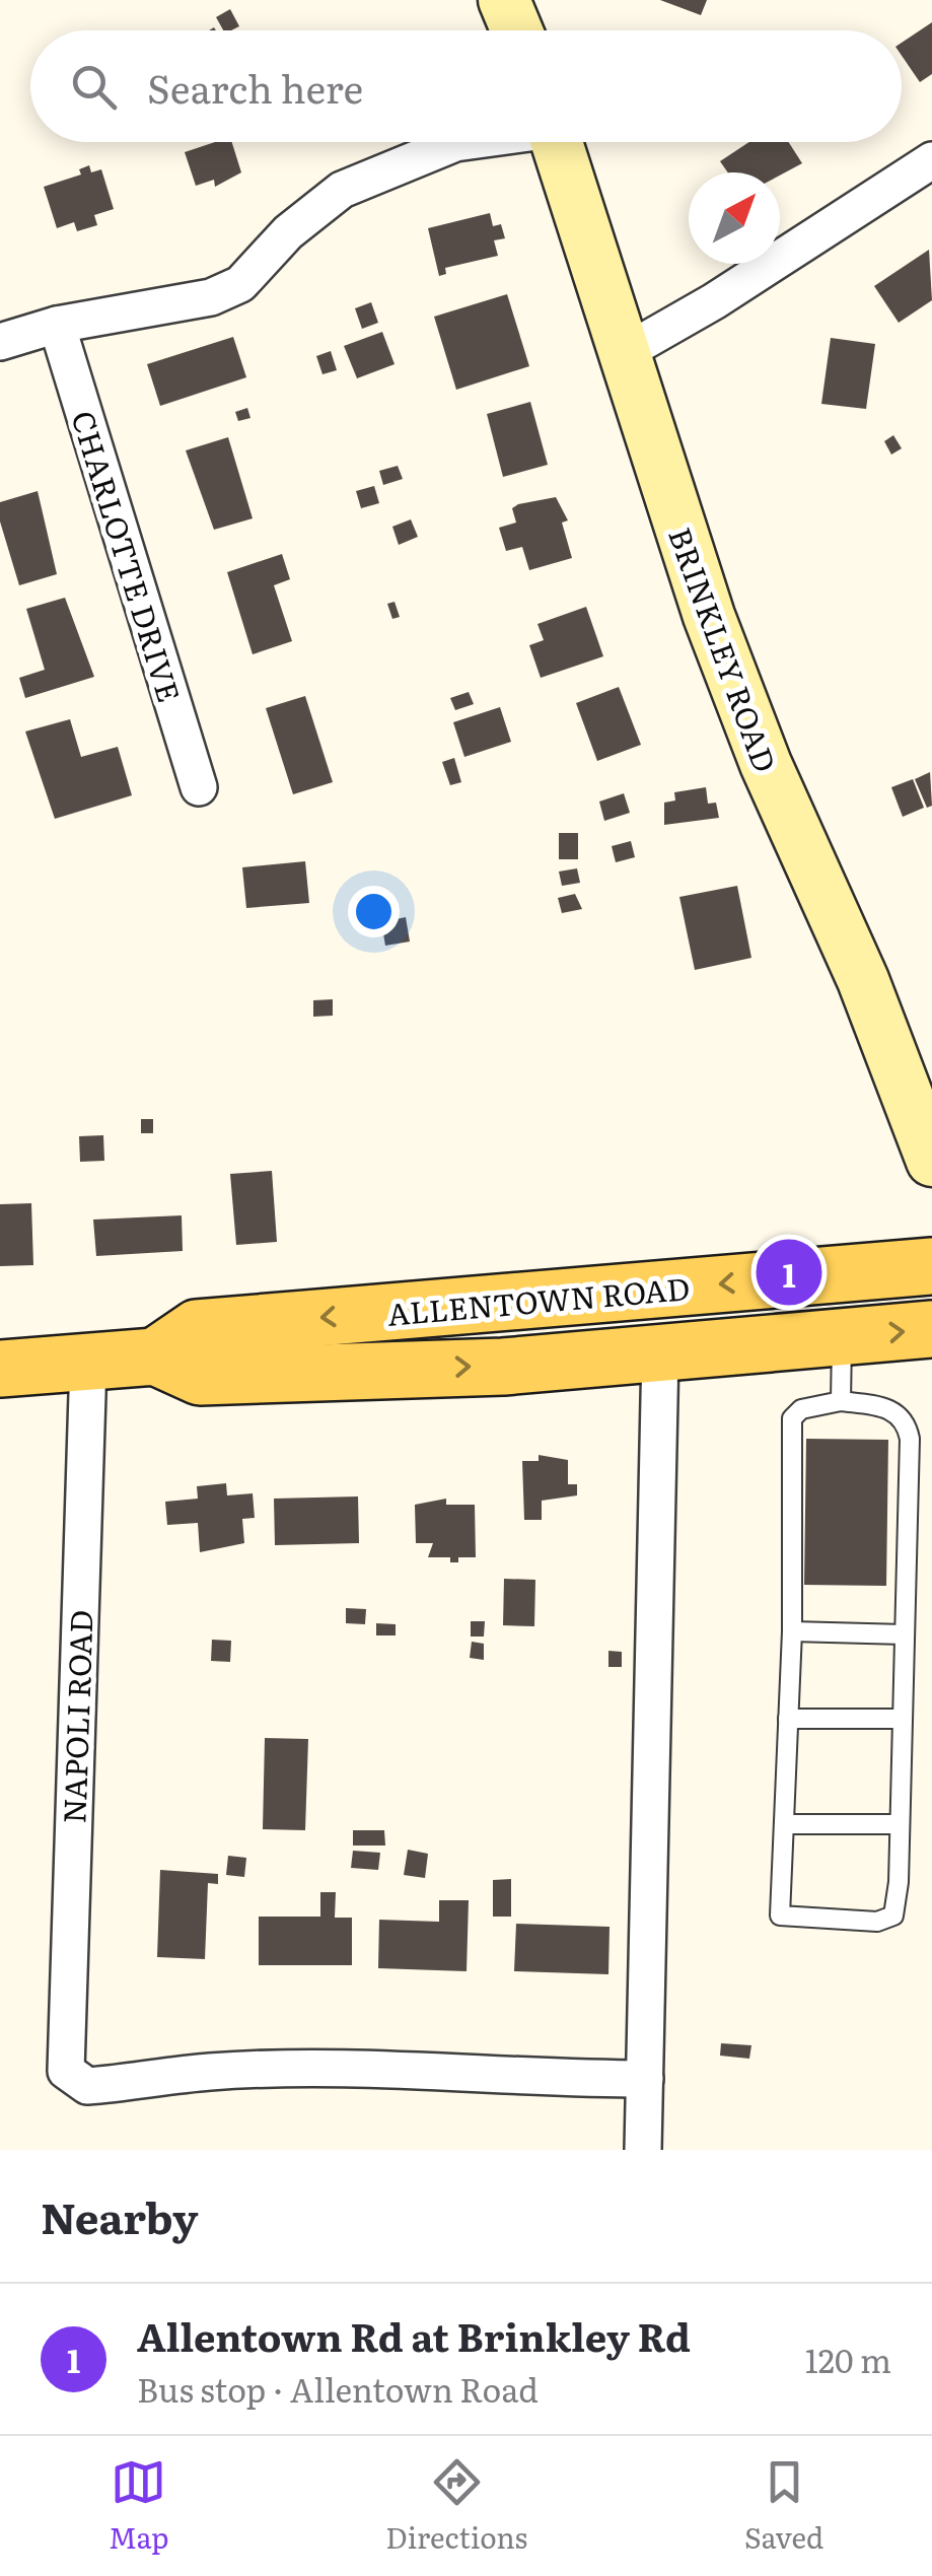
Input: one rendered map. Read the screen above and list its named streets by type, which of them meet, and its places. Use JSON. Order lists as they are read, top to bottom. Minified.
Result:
{"streets":{"main road":["BRINKLEY ROAD","ALLENTOWN ROAD"],"street":["CHARLOTTE DRIVE","NAPOLI ROAD"]},"crossings":[["ALLENTOWN ROAD","NAPOLI ROAD"]],"north":"top right","page":{"search":"Search here","pins":"1","heading":"Nearby","list":[{"mark":"1","name":"Allentown Rd at Brinkley Rd","note":"Bus stop · Allentown Road","value":"120 m"}],"nav":["Map","Directions","Saved"]}}
